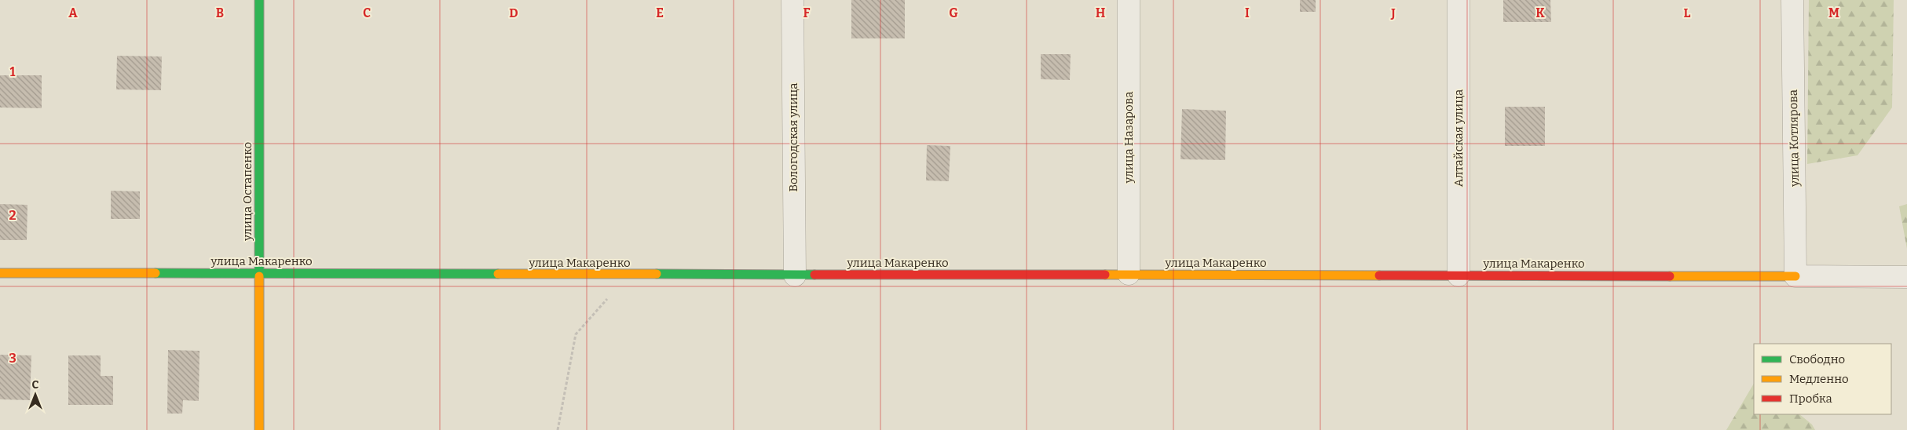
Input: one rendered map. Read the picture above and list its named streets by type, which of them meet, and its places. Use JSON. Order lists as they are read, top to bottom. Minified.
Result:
{"streets":{"street":["Вологодская улица","улица Назарова","Алтайская улица","улица Котлярова","улица Остапенко","улица Макаренко"]},"crossings":[["Вологодская улица","улица Макаренко"],["улица Назарова","улица Макаренко"],["Алтайская улица","улица Макаренко"],["улица Котлярова","улица Макаренко"],["улица Остапенко","улица Макаренко"]],"legend":["Свободно","Медленно","Пробка"],"north":"top","grid":{"columns":["A","B","C","D","E","F","G","H","I","J","K","L","M"],"rows":["1","2","3"]}}
